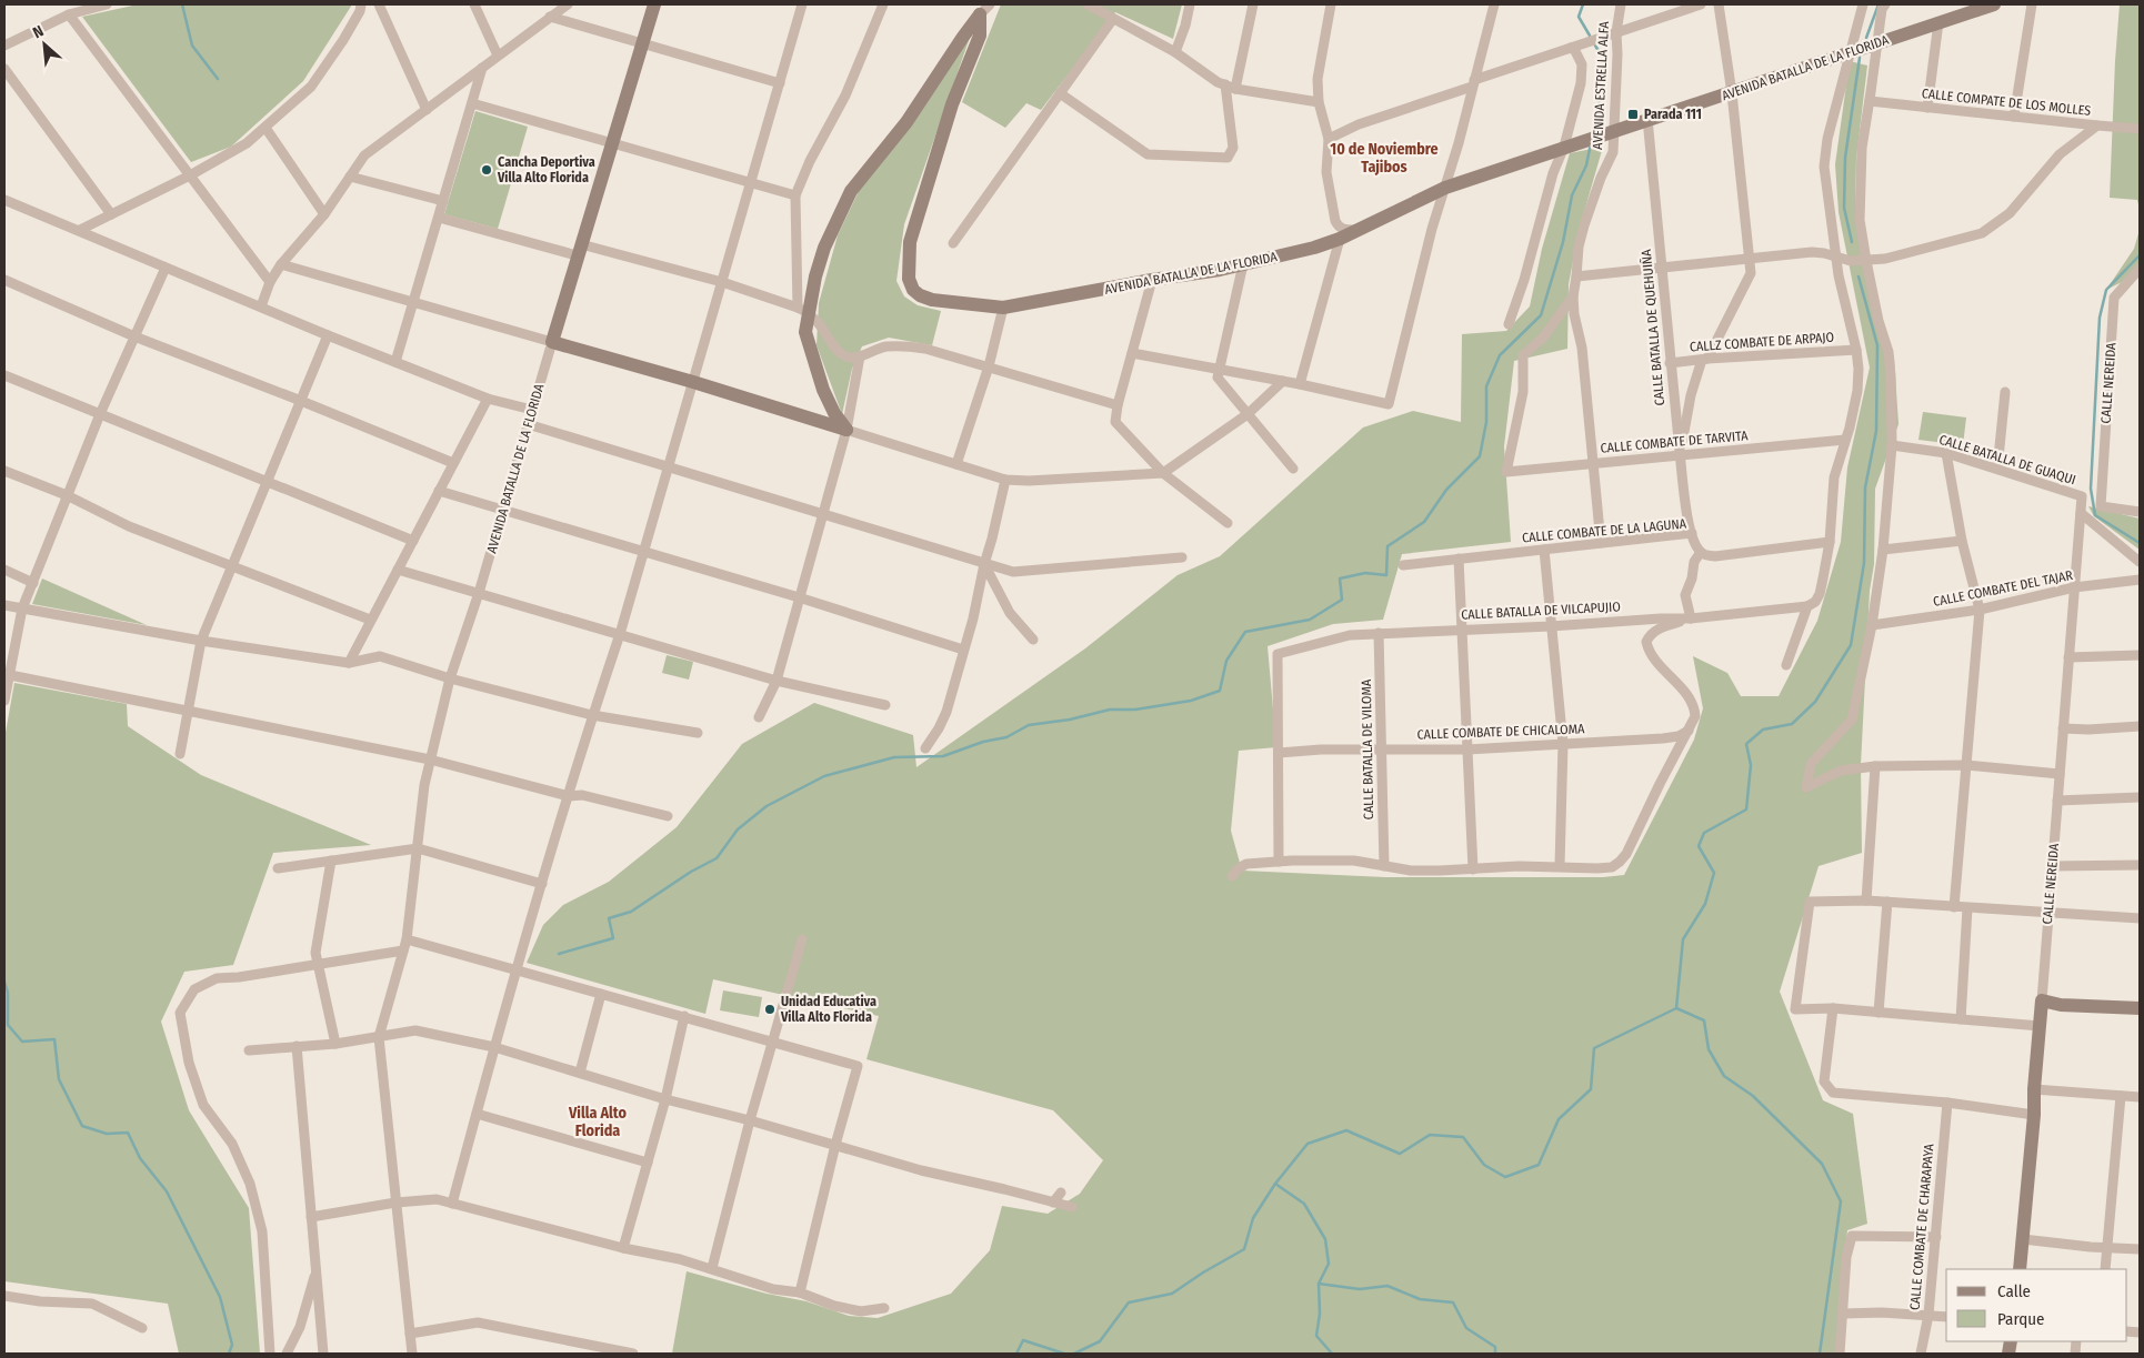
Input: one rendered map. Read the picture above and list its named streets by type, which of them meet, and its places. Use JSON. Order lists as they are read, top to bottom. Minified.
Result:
{"streets":{"street":["AVENIDA BATALLA DE LA FLORIDA","AVENIDA ESTRELLA ALFA","CALLE COMPATE DE LOS MOLLES","CALLE BATALLA DE QUEHUIÑA","CALLZ COMBATE DE ARPAJO","CALLE NEREIDA","CALLE COMBATE DE TARVITA","CALLE BATALLA DE GUAQUI","CALLE COMBATE DE LA LAGUNA","CALLE COMBATE DEL TAJAR","CALLE BATALLA DE VILCAPUJIO","CALLE COMBATE DE CHICALOMA","CALLE BATALLA DE VILOMA","CALLE COMBATE DE CHARAPAYA"]},"crossings":[["AVENIDA BATALLA DE LA FLORIDA","AVENIDA ESTRELLA ALFA"],["AVENIDA BATALLA DE LA FLORIDA","CALLE BATALLA DE QUEHUIÑA"],["AVENIDA ESTRELLA ALFA","CALLE COMBATE DE TARVITA"],["CALLE BATALLA DE QUEHUIÑA","CALLZ COMBATE DE ARPAJO"],["CALLE BATALLA DE QUEHUIÑA","CALLE COMBATE DE TARVITA"],["CALLE BATALLA DE QUEHUIÑA","CALLE COMBATE DE LA LAGUNA"],["CALLE NEREIDA","CALLE BATALLA DE GUAQUI"],["CALLE NEREIDA","CALLE COMBATE DEL TAJAR"],["CALLE BATALLA DE VILCAPUJIO","CALLE COMBATE DE CHICALOMA"],["CALLE BATALLA DE VILCAPUJIO","CALLE BATALLA DE VILOMA"],["CALLE COMBATE DE CHICALOMA","CALLE BATALLA DE VILOMA"]],"districts":["10 de Noviembre Tajibos","Villa Alto Florida"],"places":{"transit":["Parada 111"],"other":["Cancha Deportiva Villa Alto Florida","Unidad Educativa Villa Alto Florida"]},"legend":["Calle","Parque"],"north":"top left"}
